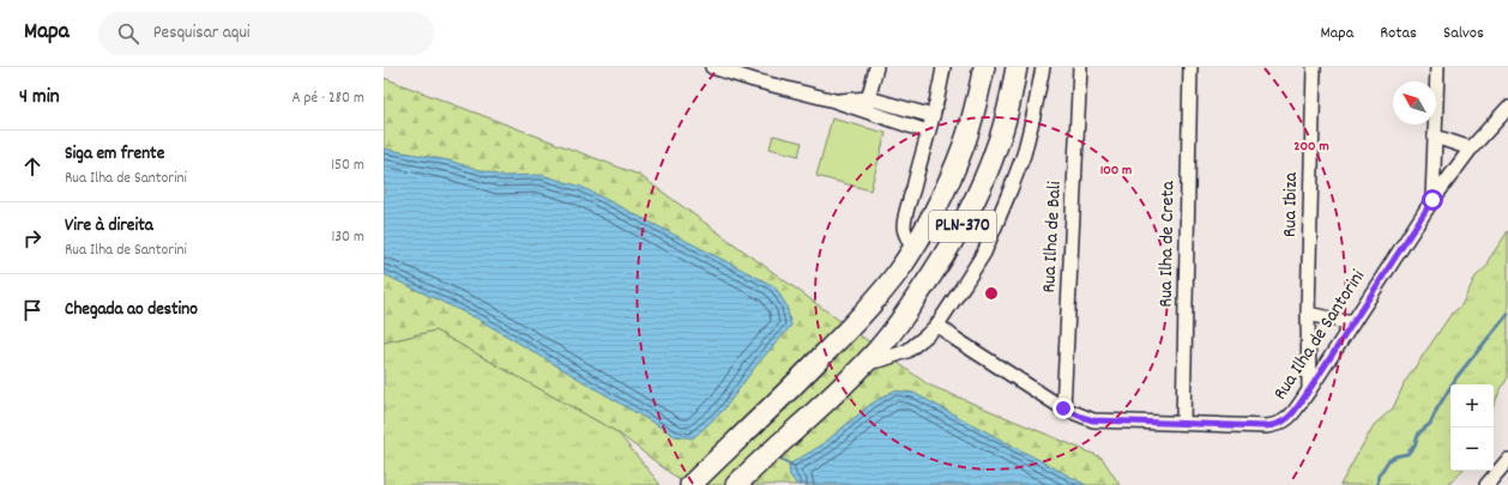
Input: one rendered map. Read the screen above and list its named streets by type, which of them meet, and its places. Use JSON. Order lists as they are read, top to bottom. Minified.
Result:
{"streets":{"main road":["PLN-370"],"street":["Rua Ibiza","Rua Ilha de Bali","Rua Ilha de Creta","Rua Ilha de Santorini"]},"crossings":[["Rua Ibiza","Rua Ilha de Santorini"],["Rua Ilha de Bali","Rua Ilha de Santorini"],["Rua Ilha de Creta","Rua Ilha de Santorini"]],"north":"top left","page":{"header":"Mapa","search":"Pesquisar aqui","nav":["Mapa","Rotas","Salvos"],"heading":["4 min","A pé · 280 m"],"list":[["Siga em frente","Rua Ilha de Santorini","150 m"],["Vire à direita","Rua Ilha de Santorini","130 m"],"Chegada ao destino"],"map_buttons":["+","−"]},"rings":["200 m","100 m"]}
